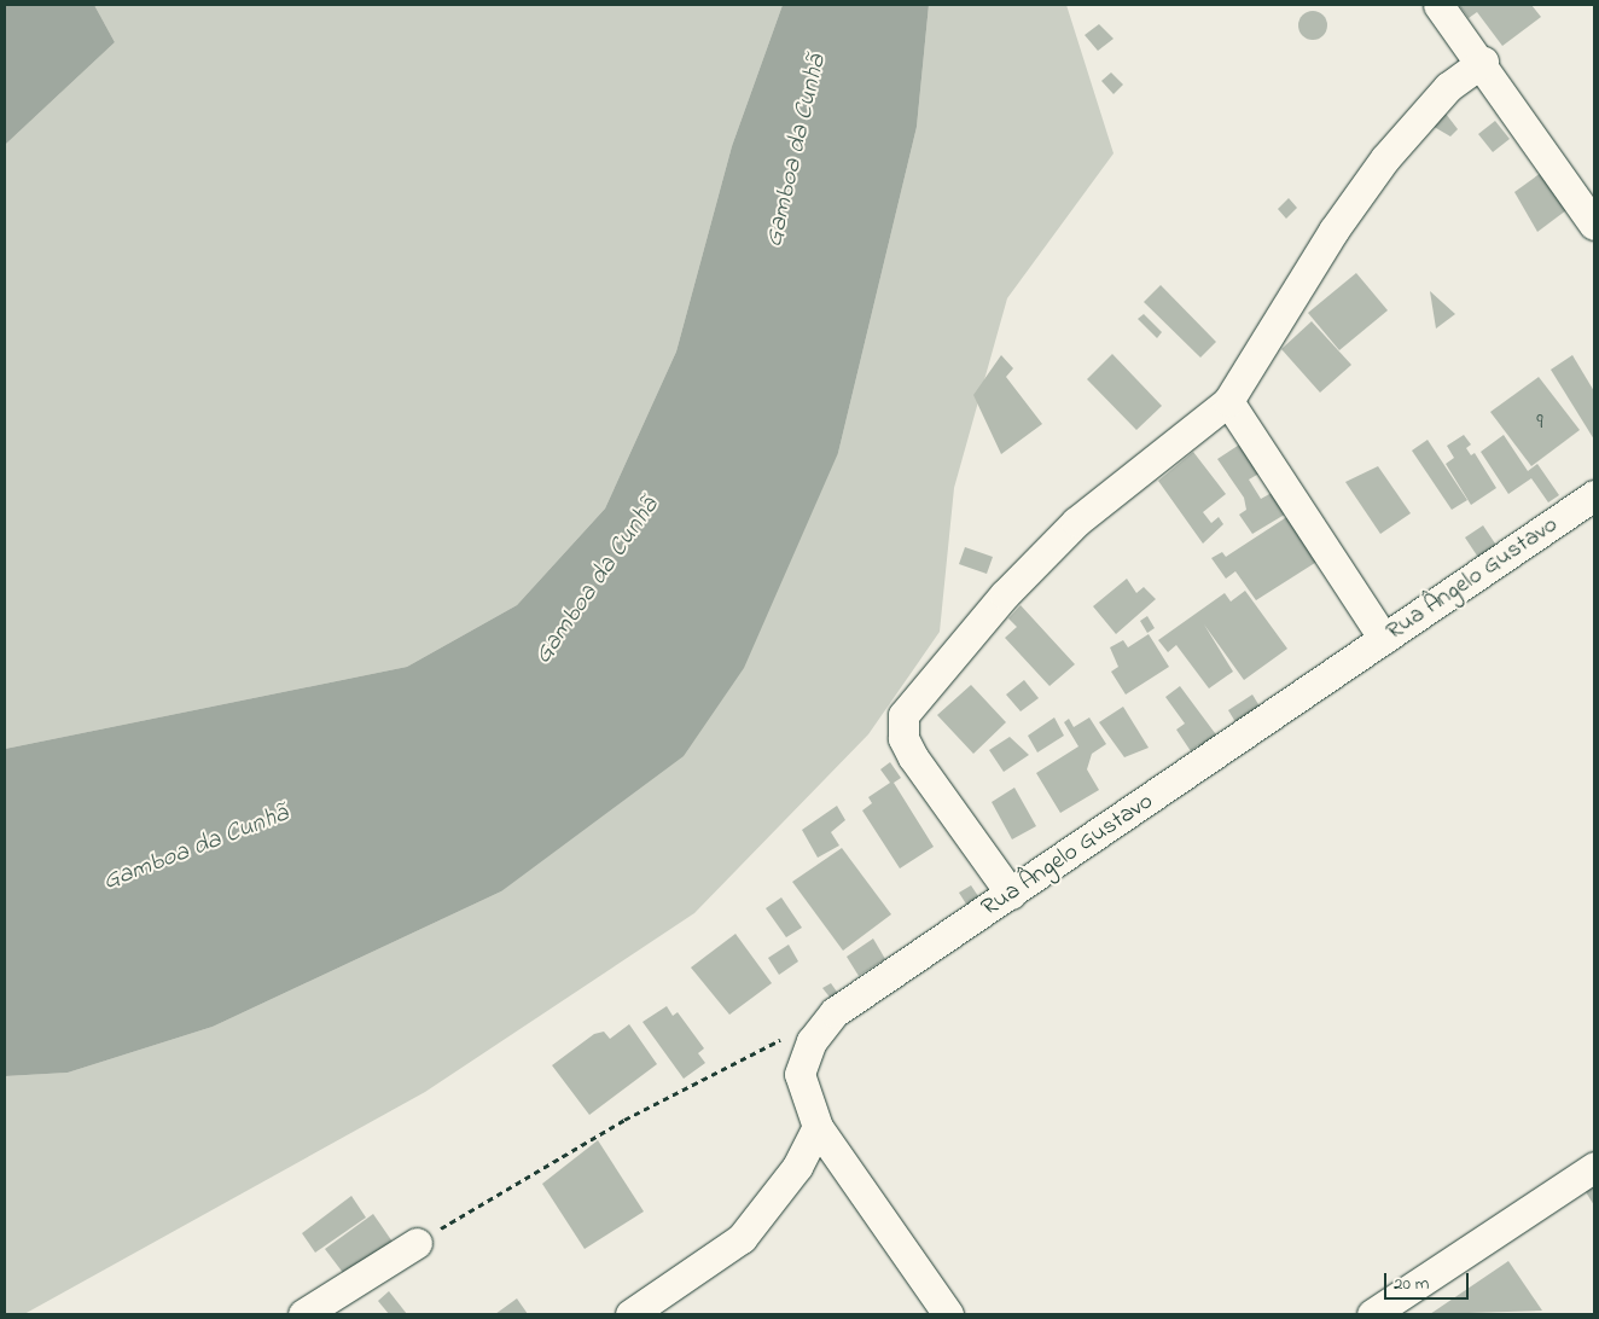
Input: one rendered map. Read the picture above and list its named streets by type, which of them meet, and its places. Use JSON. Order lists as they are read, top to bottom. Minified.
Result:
{"streets":{"street":["Rua Ângelo Gustavo"]},"water":["Gamboa da Cunhã"],"house_numbers":["9"],"scale_bar":"20 m"}
